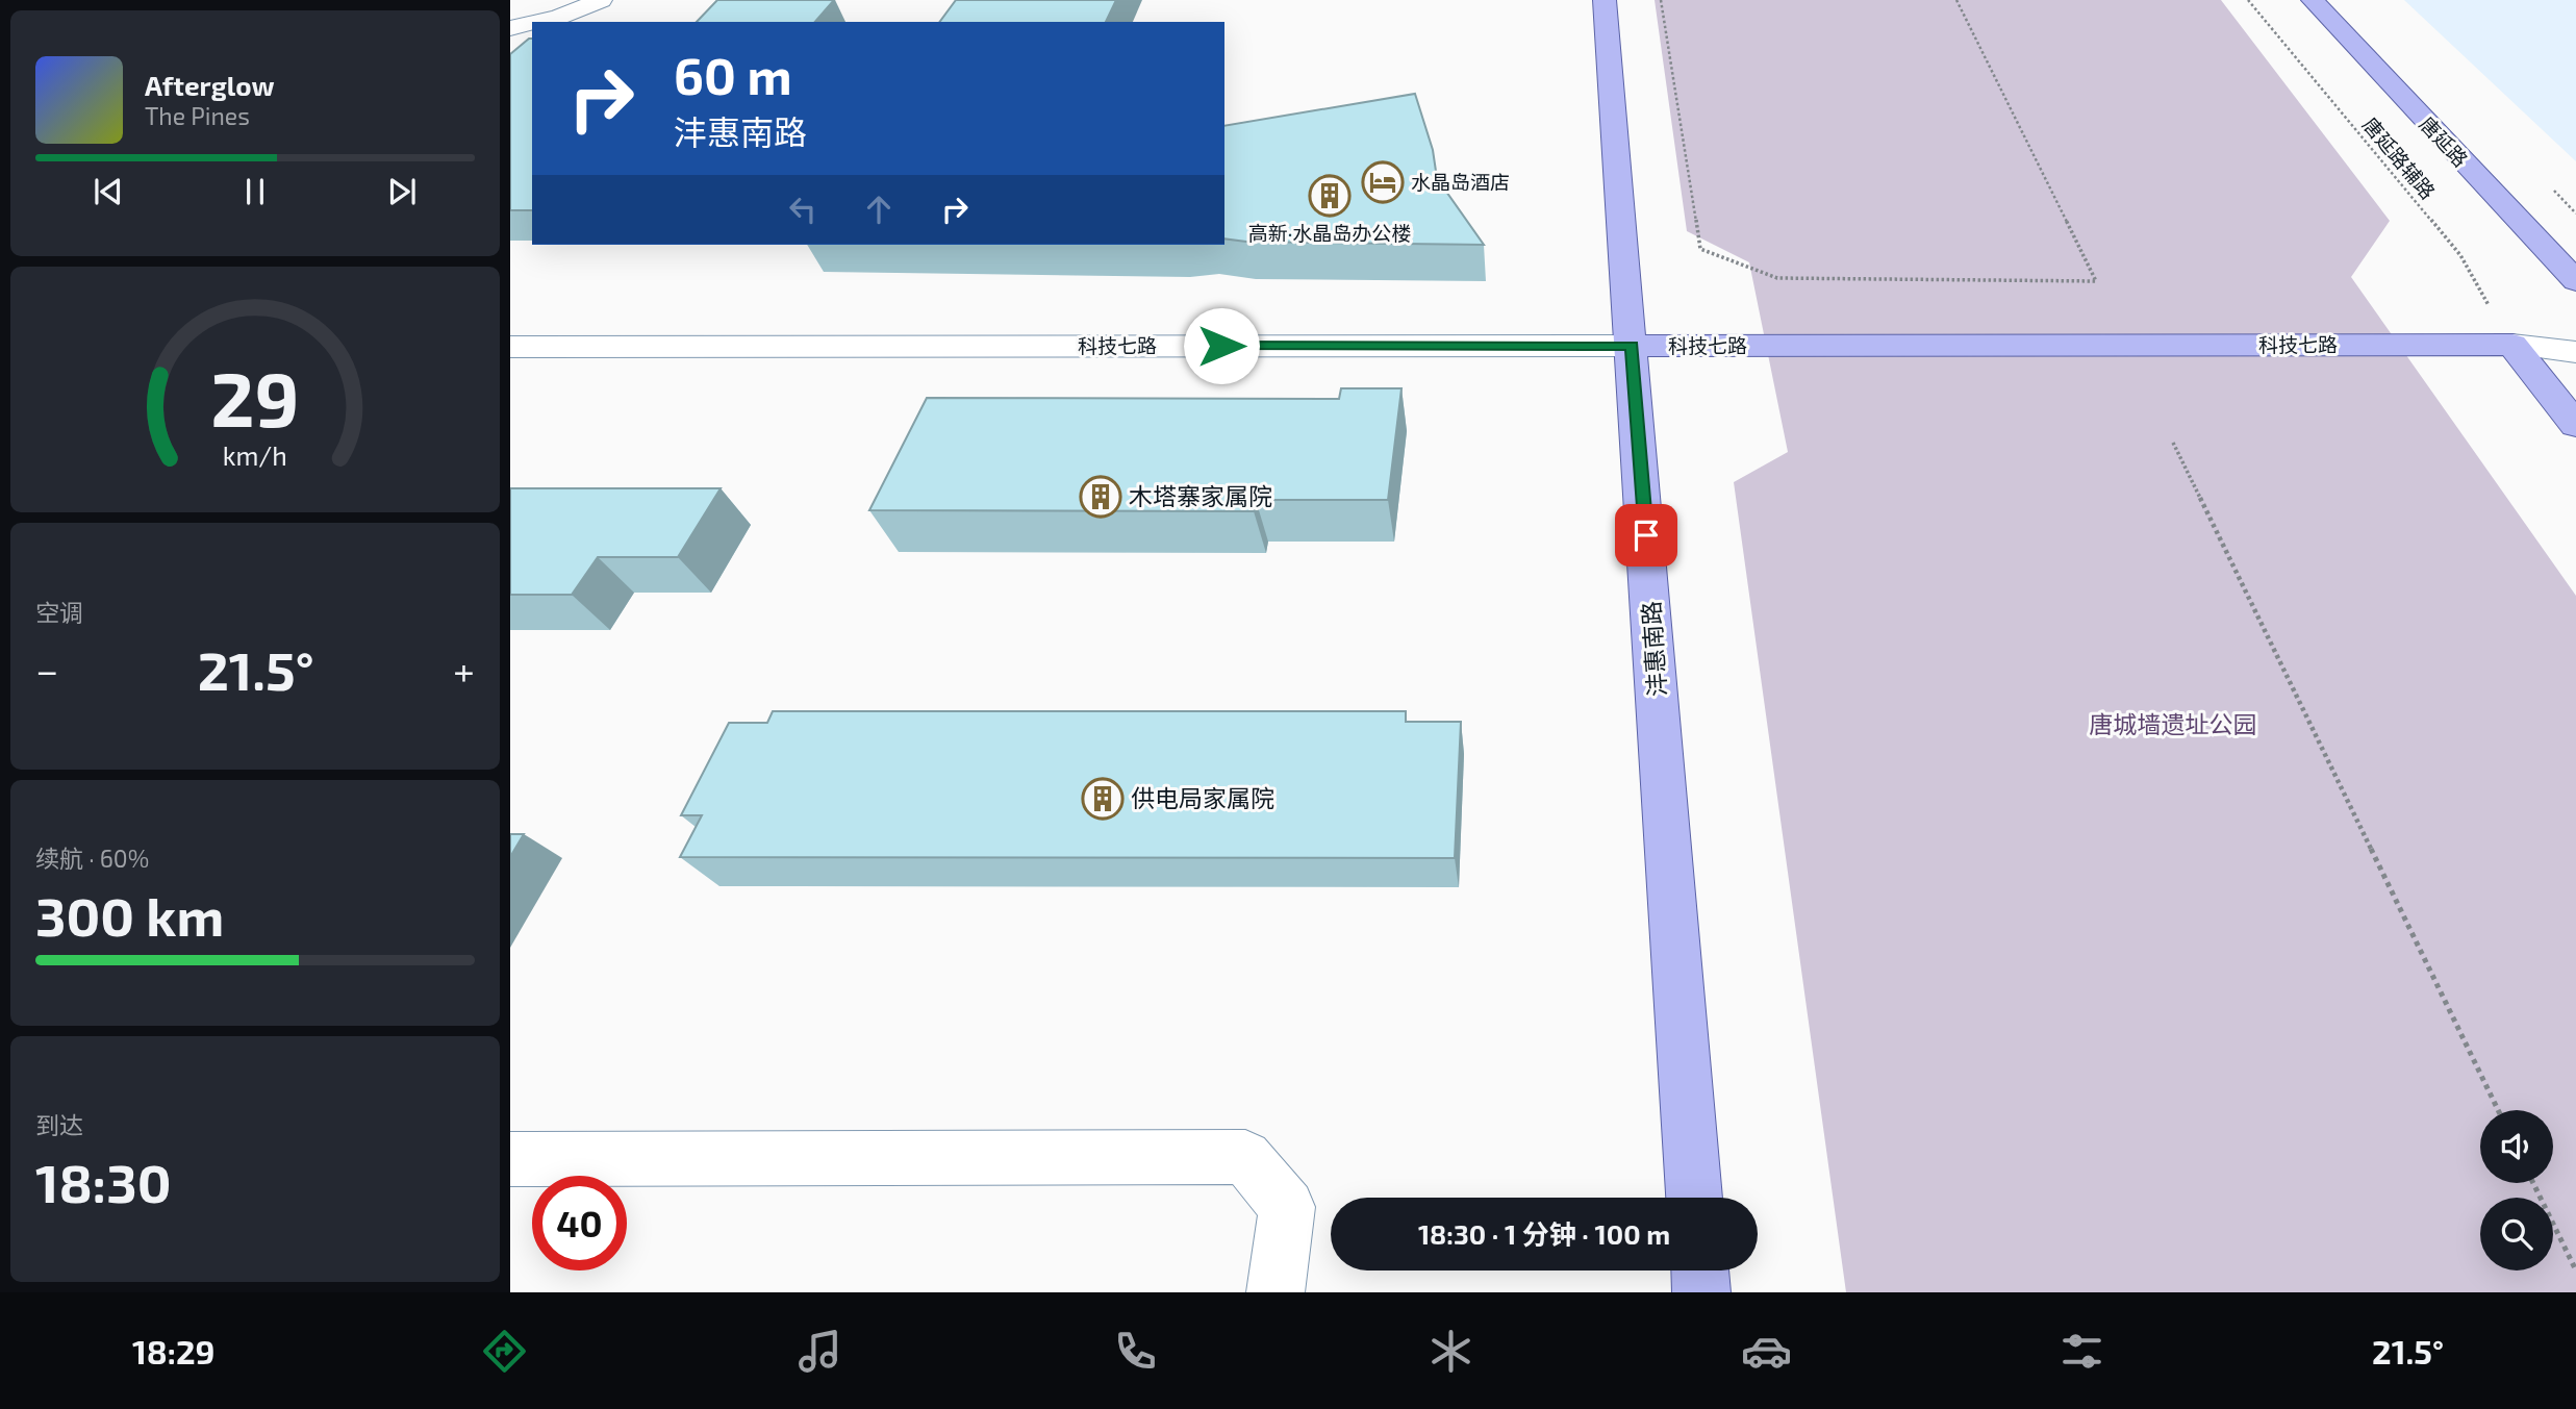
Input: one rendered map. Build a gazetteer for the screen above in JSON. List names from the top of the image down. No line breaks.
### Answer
{"streets":{"main road":["唐延路","科技七路","沣惠南路"],"path":["唐延路辅路"]},"crossings":[["唐延路辅路","科技七路"],["科技七路","沣惠南路"]],"parks":["唐城墙遗址公园"],"places":{"hotel":["水晶岛酒店"],"building":["高新·水晶岛办公楼","木塔寨家属院","供电局家属院"]},"page":{"turn":["60 m","沣惠南路"],"song":["Afterglow","The Pines"],"tile":["空调",["续航 · 60%","300 km"],["到达","18:30"]],"heat":["−","21.5°","+"],"limit":"40","trip":"18:30 · 1 分钟 · 100 m","tabs":["18:29","21.5°"],"gauge":["29","km/h"]}}
